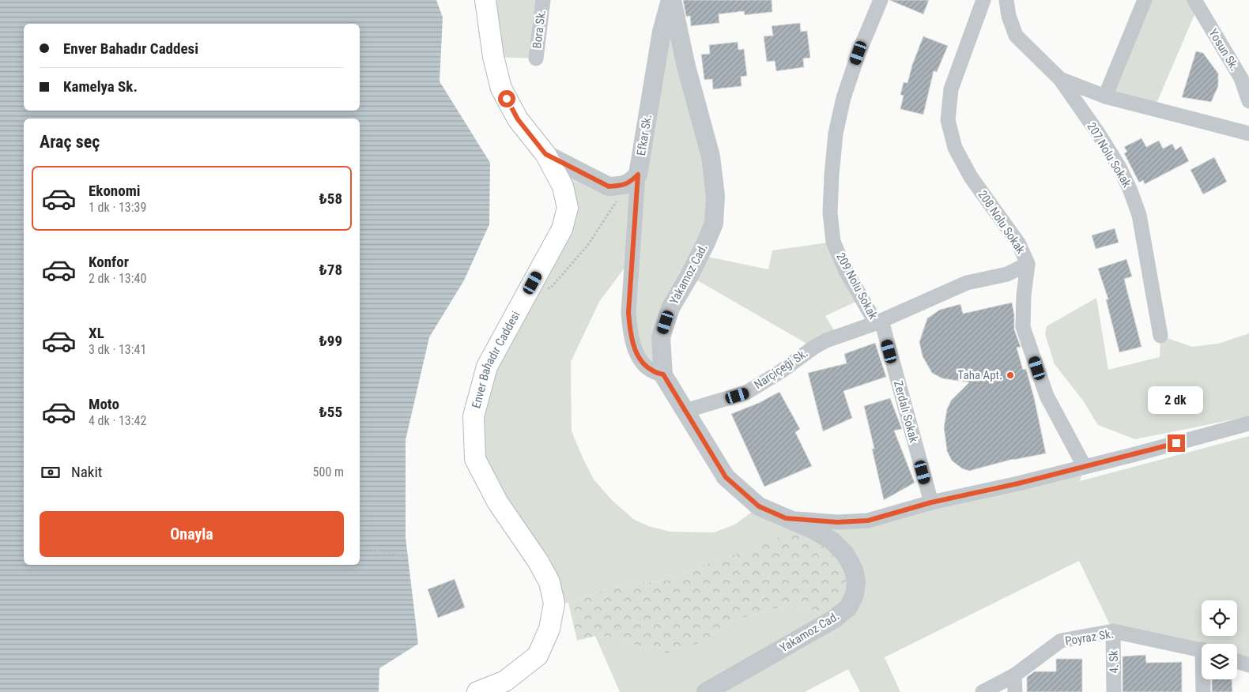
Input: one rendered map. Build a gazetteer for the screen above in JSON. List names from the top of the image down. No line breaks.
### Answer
{"streets":{"main road":["Enver Bahadır Caddesi"],"street":["Bora Sk.","Yosun Sk.","Efkar Sk.","207 Nolu Sokak","208 Nolu Sokak","Yakamoz Cad.","209 Nolu Sokak","Narçiçeği Sk.","Zerdalı Sokak","Poyraz Sk.","4. Sk"]},"crossings":[["Efkar Sk.","Yakamoz Cad."],["208 Nolu Sokak","209 Nolu Sokak"],["Yakamoz Cad.","Narçiçeği Sk."],["209 Nolu Sokak","Narçiçeği Sk."],["209 Nolu Sokak","Zerdalı Sokak"],["Narçiçeği Sk.","Zerdalı Sokak"],["Poyraz Sk.","4. Sk"]],"places":["Taha Apt."],"page":{"banner":["Enver Bahadır Caddesi","Kamelya Sk."],"heading":"Araç seç","list":[{"name":"Ekonomi","note":"1 dk · 13:39","value":"₺58"},{"name":"Konfor","note":"2 dk · 13:40","value":"₺78"},{"name":"XL","note":"3 dk · 13:41","value":"₺99"},{"name":"Moto","note":"4 dk · 13:42","value":"₺55"}],"bubble":"2 dk","pay":["Nakit","500 m"],"buttons":"Onayla"}}
